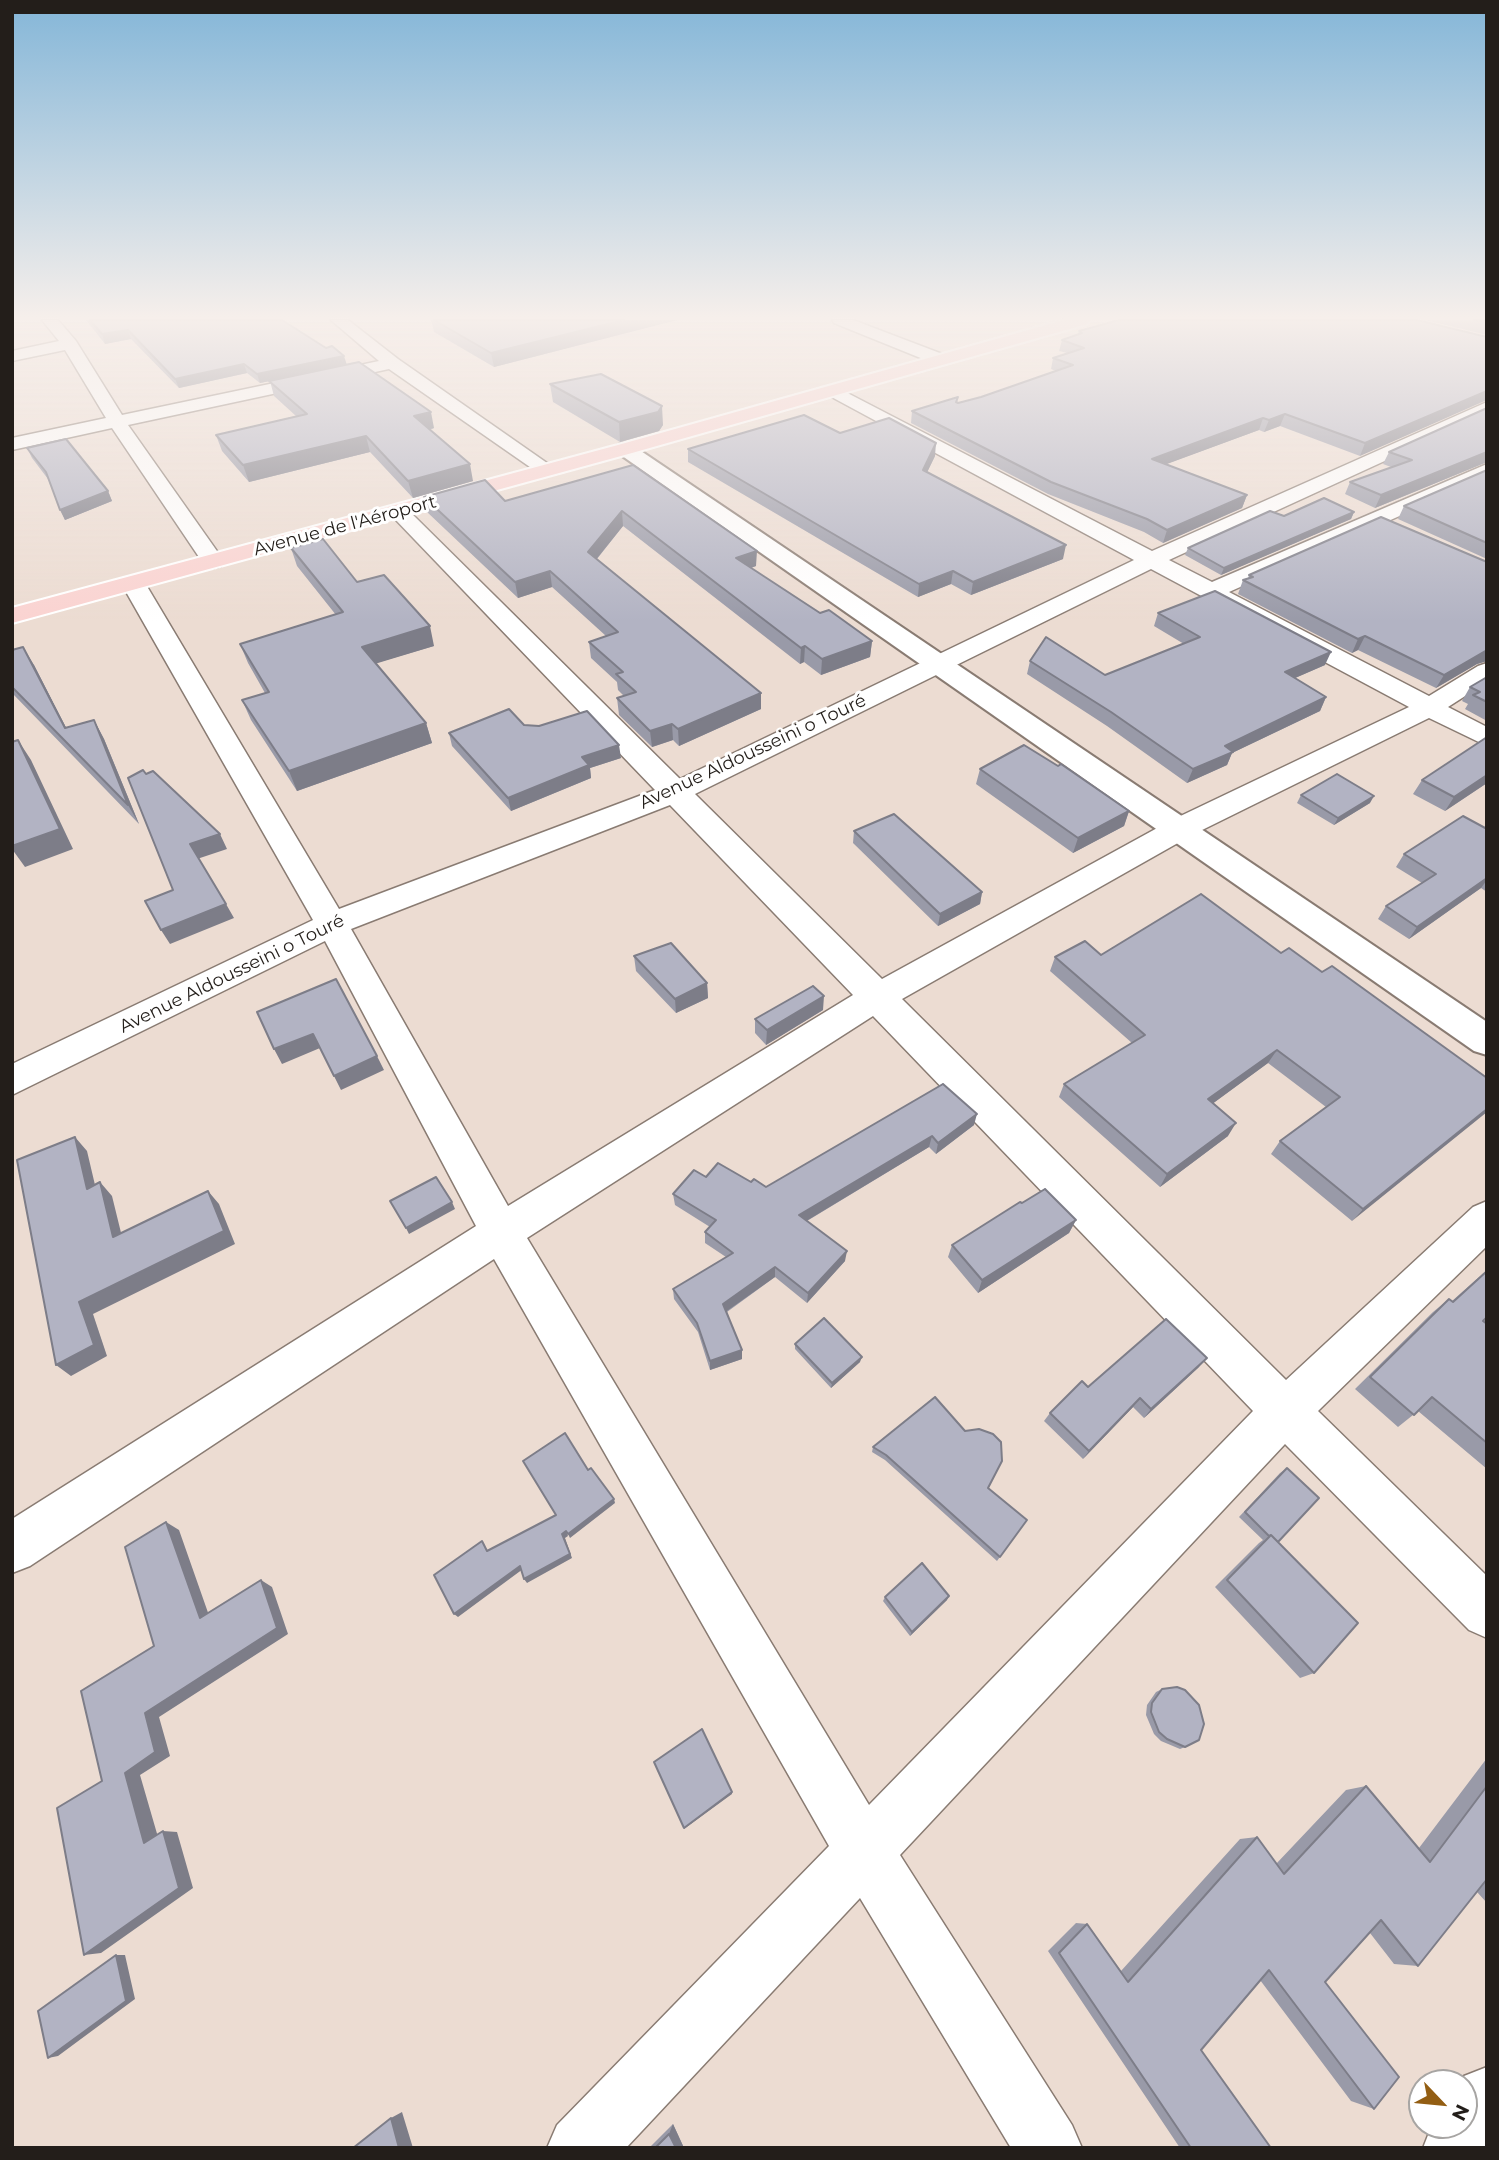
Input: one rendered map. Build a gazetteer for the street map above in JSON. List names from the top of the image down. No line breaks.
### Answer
{"streets":{"main road":["Avenue de l'Aéroport"],"street":["Avenue Aldousseini o Touré"]},"north":"bottom right"}
